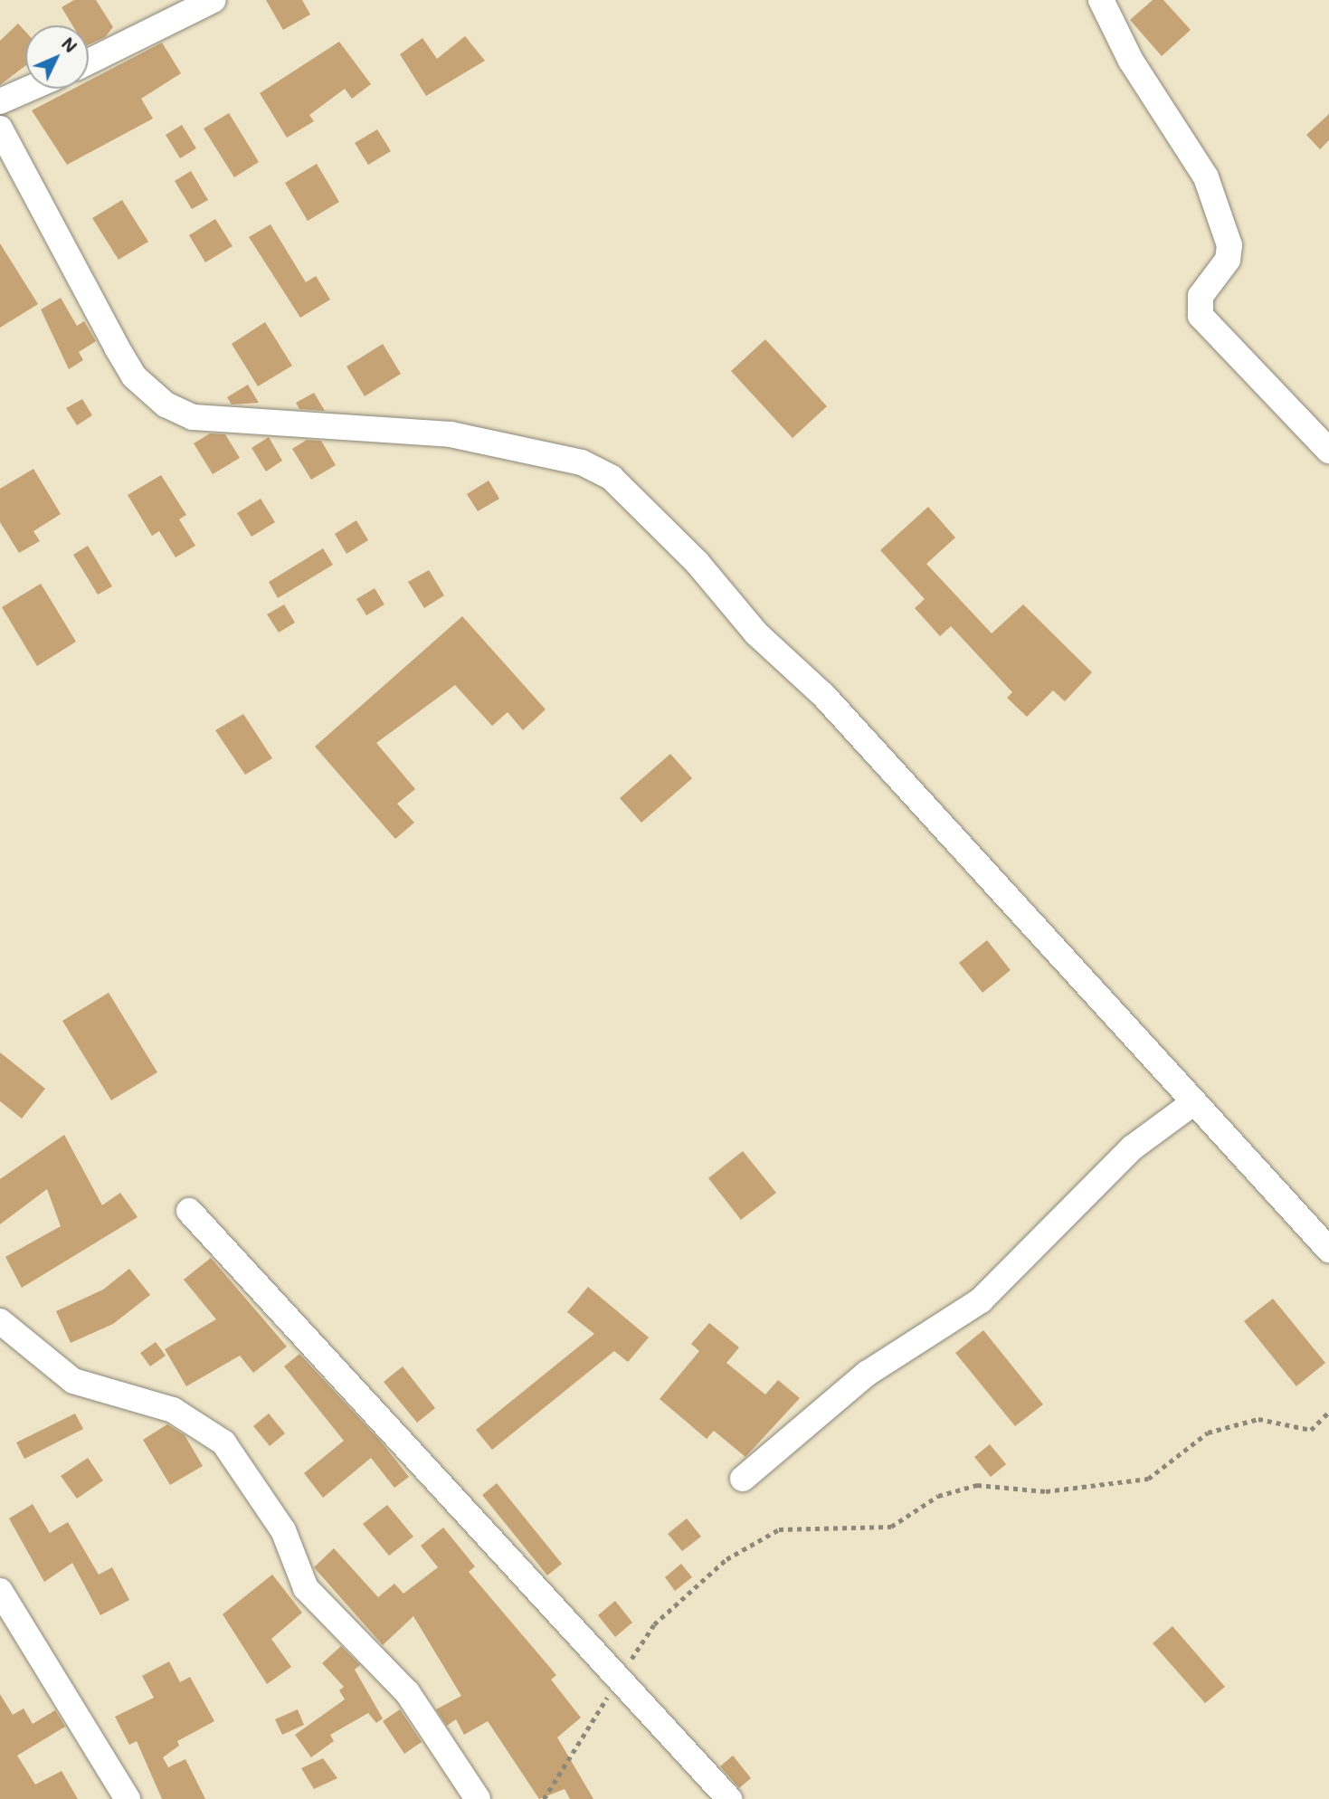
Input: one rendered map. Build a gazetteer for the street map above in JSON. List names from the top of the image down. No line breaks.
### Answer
{"north":"top right"}
